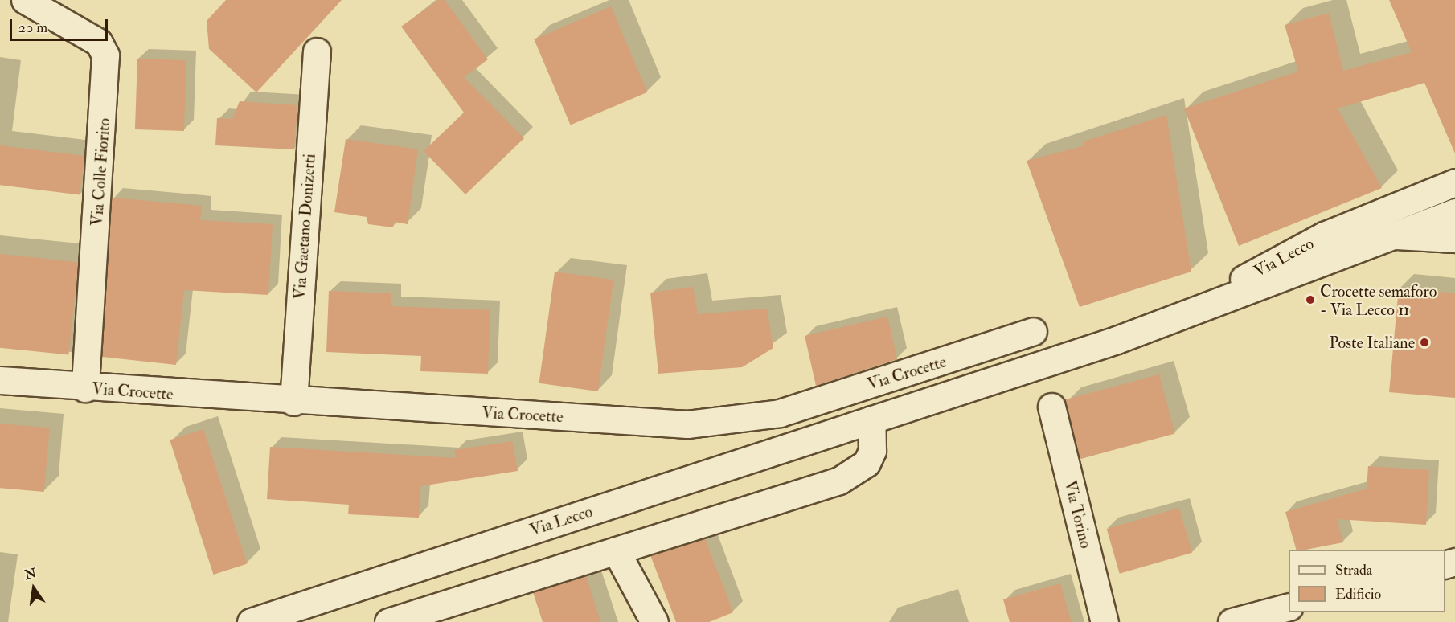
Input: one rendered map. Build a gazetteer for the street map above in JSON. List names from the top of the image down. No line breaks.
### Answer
{"streets":{"street":["Via Colle Fiorito","Via Gaetano Donizetti","Via Lecco","Via Crocette","Via Torino"]},"crossings":[["Via Colle Fiorito","Via Crocette"],["Via Gaetano Donizetti","Via Crocette"]],"places":["Crocette semaforo - Via Lecco 11","Poste Italiane"],"legend":["Strada","Edificio"],"scale_bar":"20 m","north":"top"}
